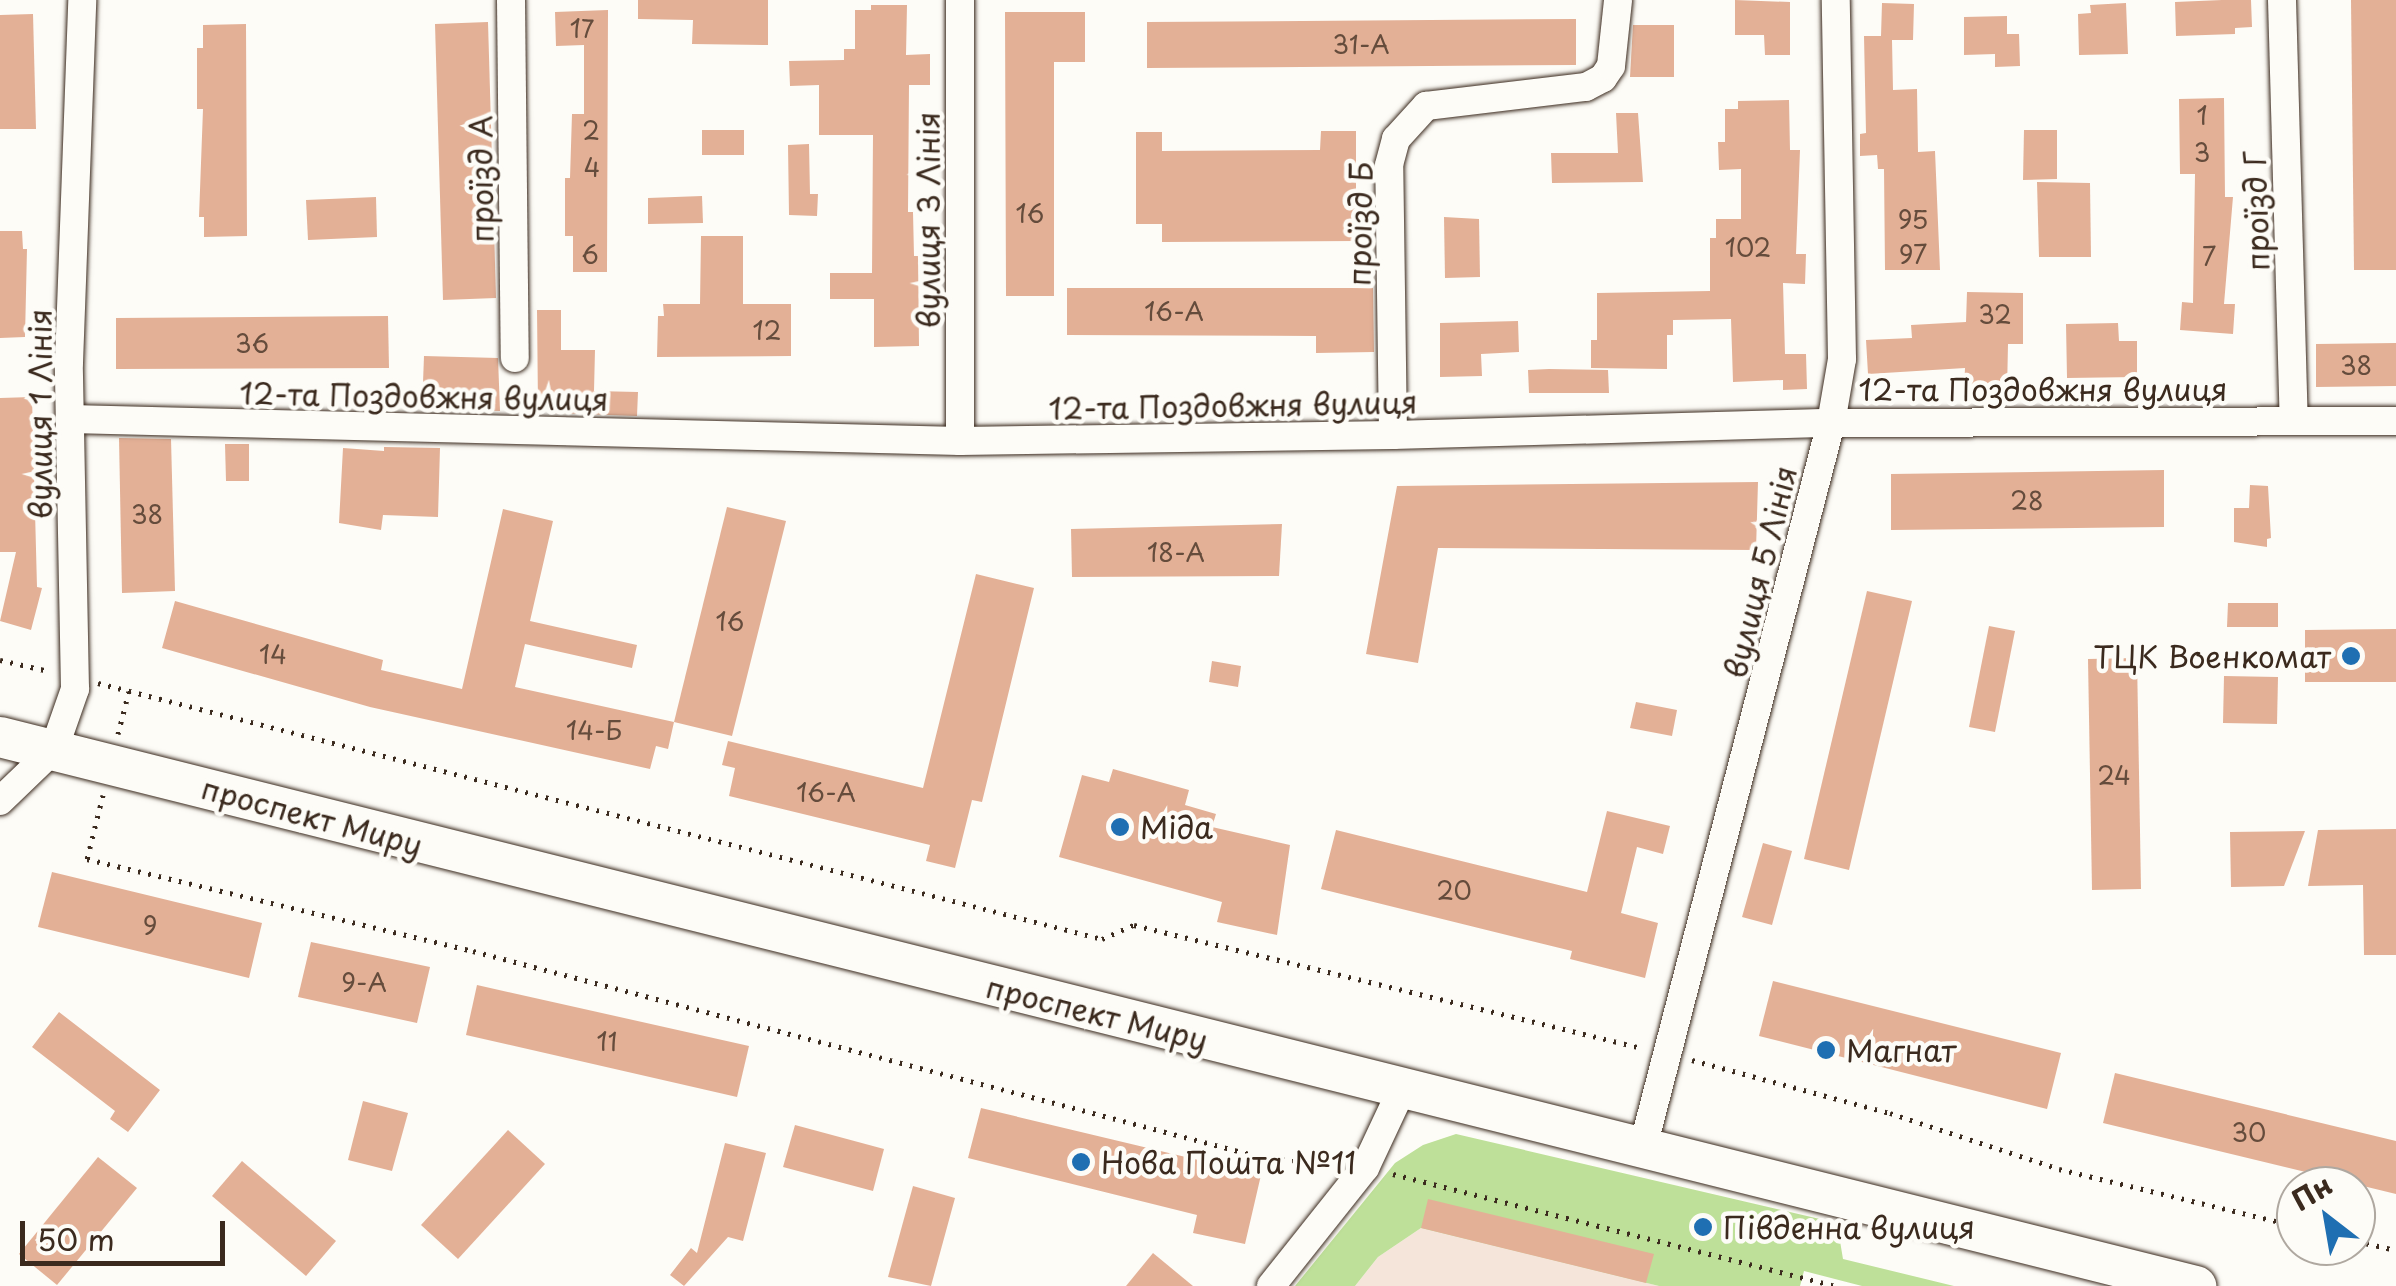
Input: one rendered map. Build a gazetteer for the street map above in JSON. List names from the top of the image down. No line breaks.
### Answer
{"streets":{"main road":["проспект Миру"],"street":["проїзд А","проїзд Г","вулиця 3 Лінія","проїзд Б","12-та Поздовжня вулиця","вулиця 1 Лінія","вулиця 5 Лінія"]},"crossings":[["проїзд Г","12-та Поздовжня вулиця"],["вулиця 3 Лінія","12-та Поздовжня вулиця"],["проїзд Б","12-та Поздовжня вулиця"],["12-та Поздовжня вулиця","вулиця 1 Лінія"],["12-та Поздовжня вулиця","вулиця 5 Лінія"],["вулиця 1 Лінія","проспект Миру"],["вулиця 5 Лінія","проспект Миру"]],"places":["ТЦК Военкомат","Міда","Магнат","Нова Пошта №11","Південна вулиця"],"house_numbers":["17","31-А","1","2","3","4","16","95","102","6","97","7","16-А","32","12","36","38","28","38","18-А","16","14","14-Б","24","16-А","20","9","9-А","11","30"],"scale_bar":"50 m","north":"top left"}
